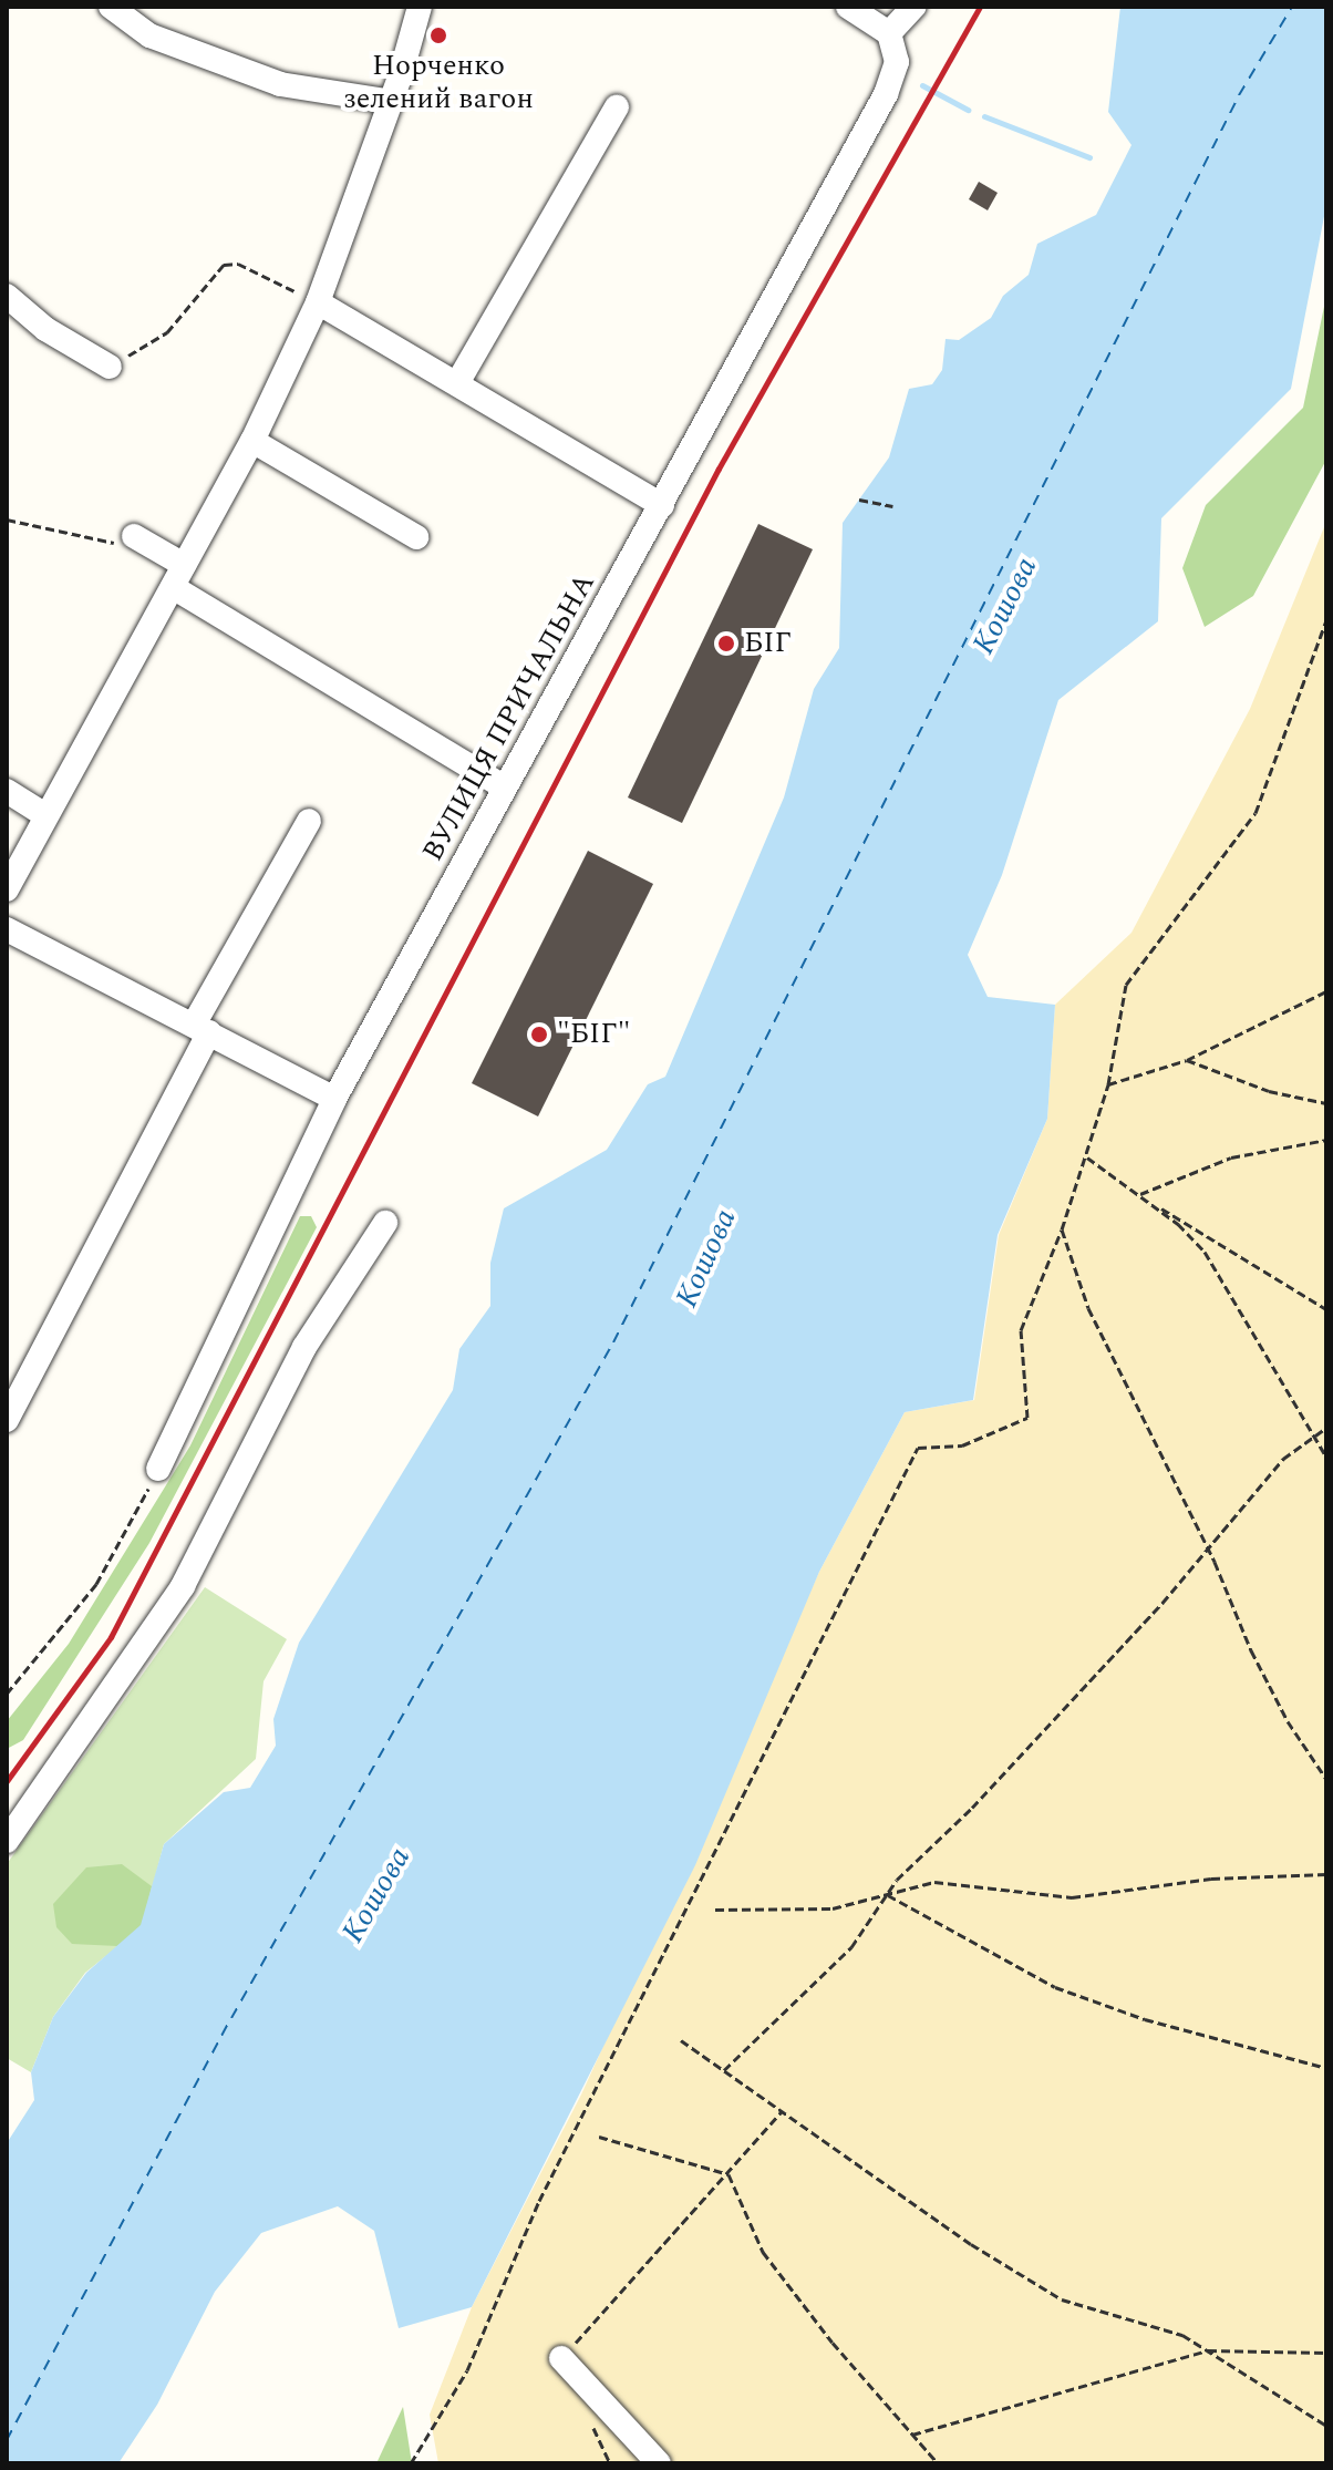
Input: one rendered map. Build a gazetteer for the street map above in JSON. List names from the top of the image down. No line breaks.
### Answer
{"streets":{"street":["ВУЛИЦЯ ПРИЧАЛЬНА"]},"water":["Кошова"],"places":["Норченко зелений вагон","БІГ","\"БІГ\""]}
